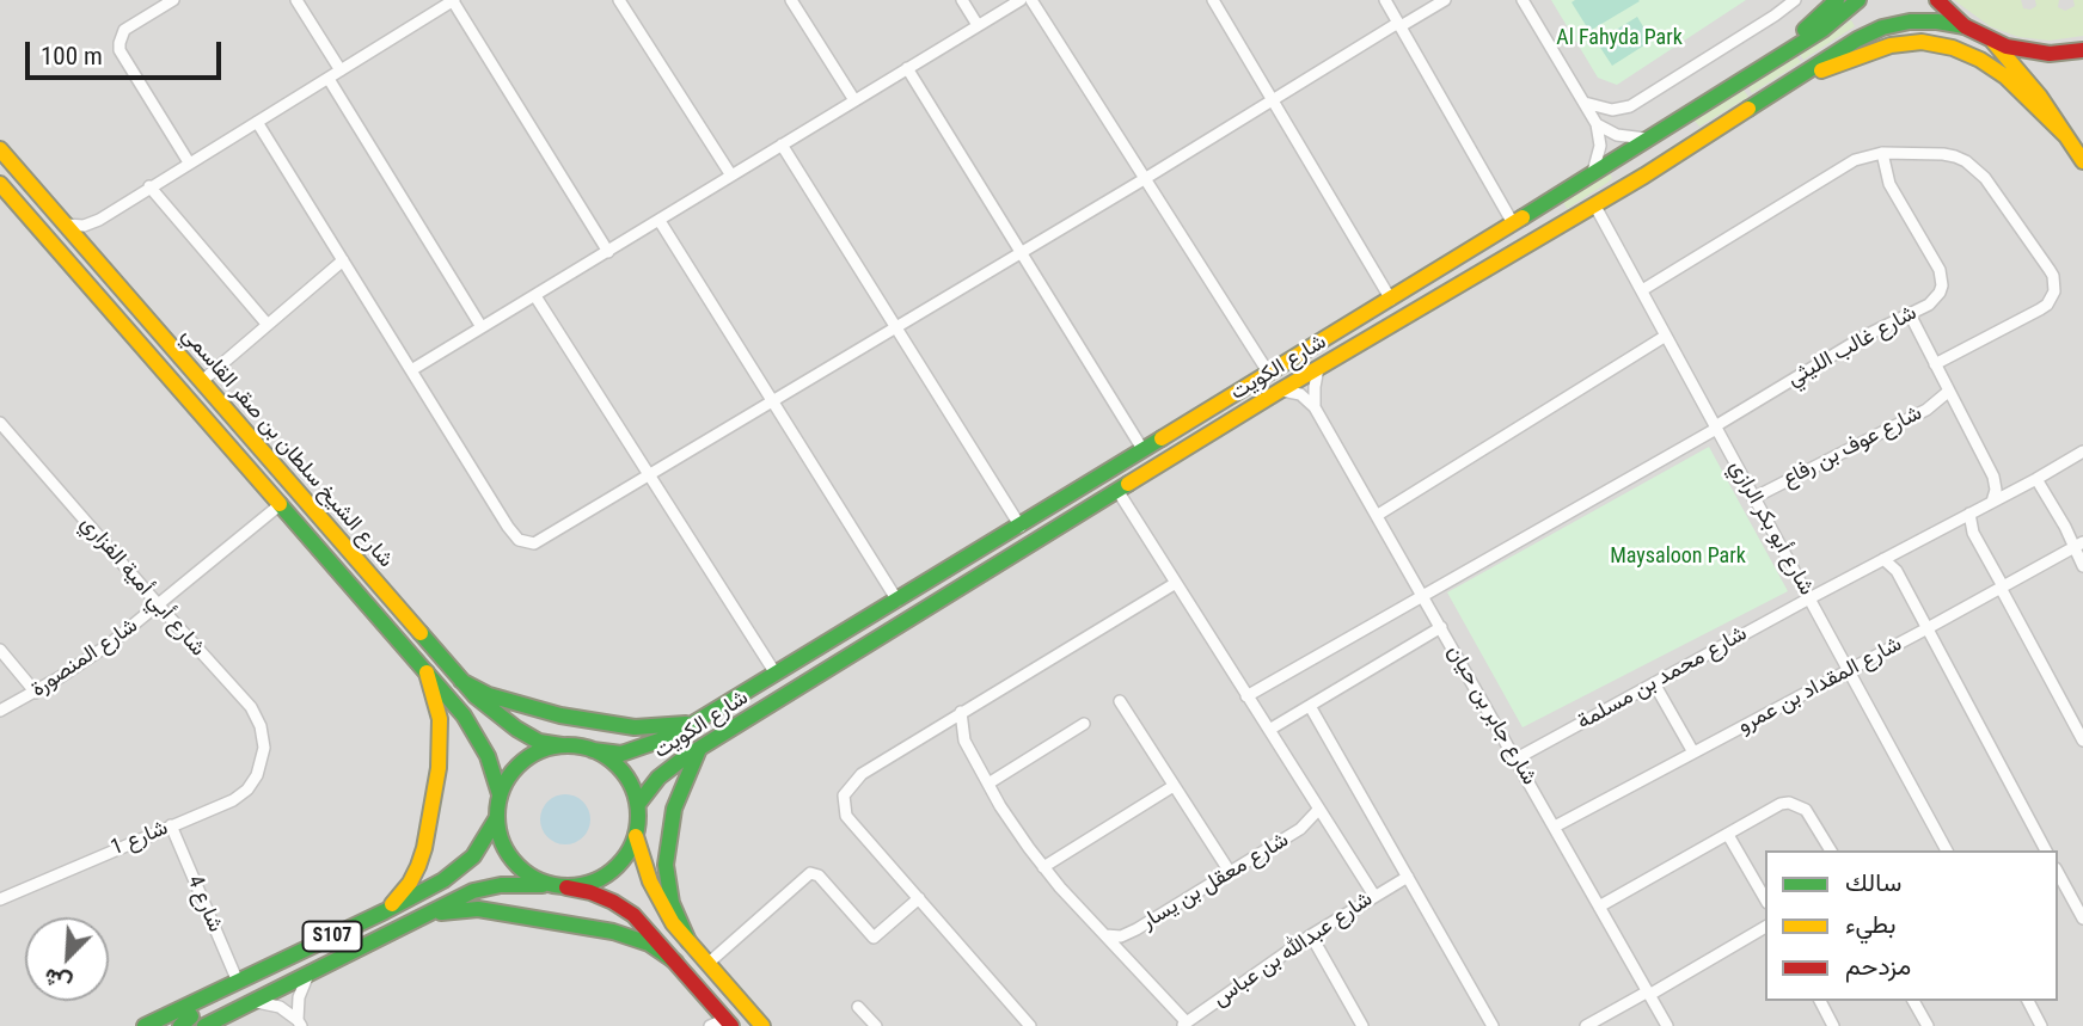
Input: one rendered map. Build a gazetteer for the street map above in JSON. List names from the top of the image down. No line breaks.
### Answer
{"streets":{"main road":["شارع الكويت","شارع الشيخ سلطان بن صقر القاسمي","S107"],"street":["شارع غالب الليثي","شارع عوف بن رفاع","شارع أبو بكر الرازي","شارع أبي أمية الفزاري","شارع المنصورة","شارع محمد بن مسلمة","شارع المقداد بن عمرو","شارع جابر بن حيان","شارع 1","شارع معقل بن يسار","شارع 4","شارع عبدالله بن عباس"]},"crossings":[["شارع غالب الليثي","شارع أبو بكر الرازي"],["شارع غالب الليثي","شارع جابر بن حيان"],["شارع الكويت","شارع الشيخ سلطان بن صقر القاسمي"],["شارع الكويت","شارع أبو بكر الرازي"],["شارع الكويت","S107"],["شارع عوف بن رفاع","شارع أبو بكر الرازي"],["شارع الشيخ سلطان بن صقر القاسمي","شارع المنصورة"],["شارع الشيخ سلطان بن صقر القاسمي","S107"],["شارع أبو بكر الرازي","شارع محمد بن مسلمة"],["شارع أبو بكر الرازي","شارع المقداد بن عمرو"],["شارع أبي أمية الفزاري","شارع المنصورة"],["شارع أبي أمية الفزاري","شارع 1"],["شارع محمد بن مسلمة","شارع جابر بن حيان"],["شارع المقداد بن عمرو","شارع جابر بن حيان"],["شارع 1","شارع 4"],["شارع 4","S107"]],"parks":["Al Fahyda Park","Maysaloon Park"],"legend":["سالك","بطيء","مزدحم"],"scale_bar":"100 m","north":"bottom left"}
